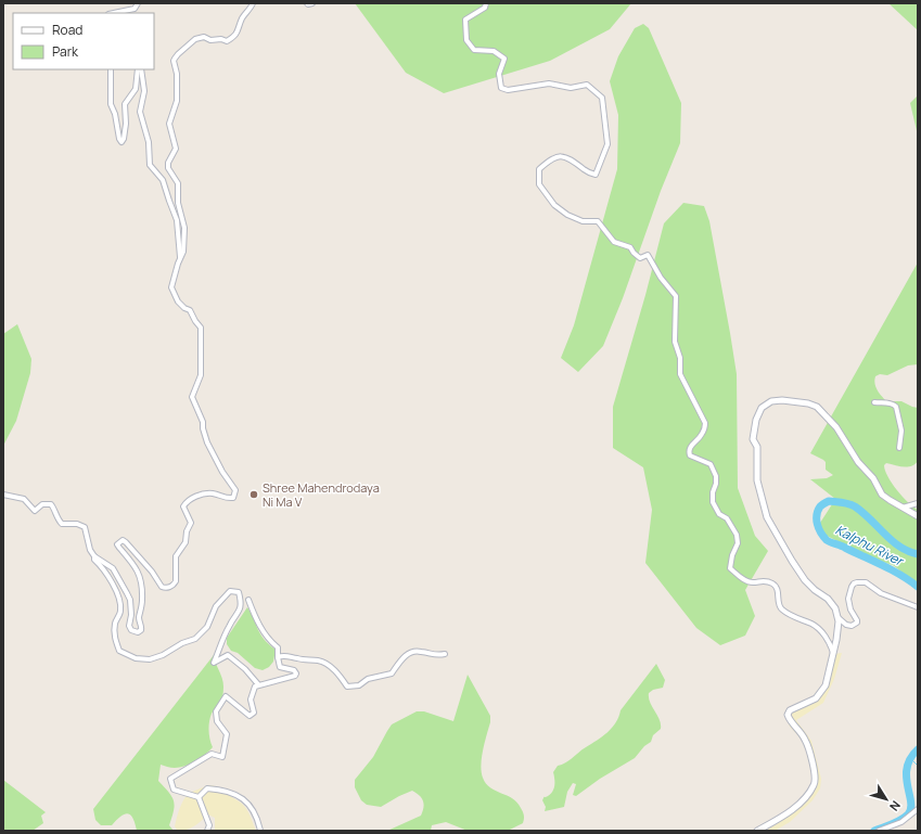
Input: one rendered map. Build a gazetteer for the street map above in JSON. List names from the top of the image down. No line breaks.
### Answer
{"water":["Kalphu River"],"places":["Shree Mahendrodaya Ni Ma V"],"legend":["Road","Park"],"north":"bottom right"}
